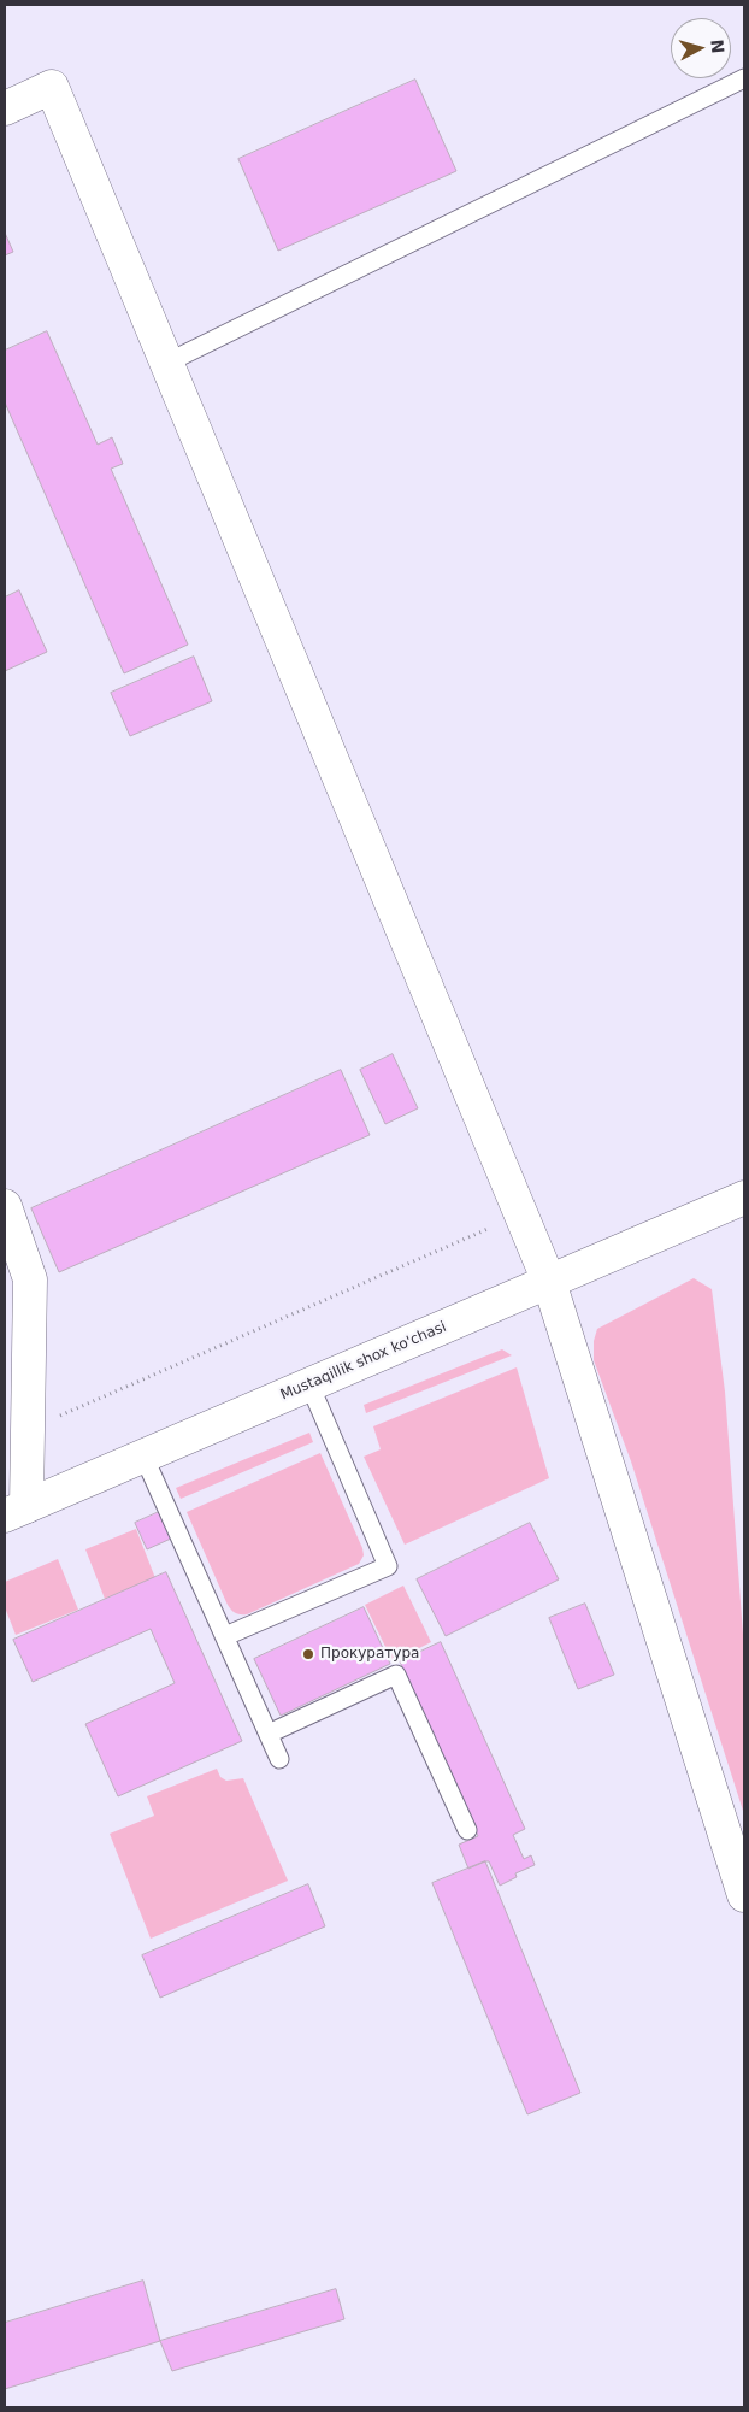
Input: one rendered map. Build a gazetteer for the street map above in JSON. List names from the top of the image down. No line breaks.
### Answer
{"streets":{"street":["Mustaqillik shox ko'chasi"]},"places":["Прокуратура"],"north":"right"}
